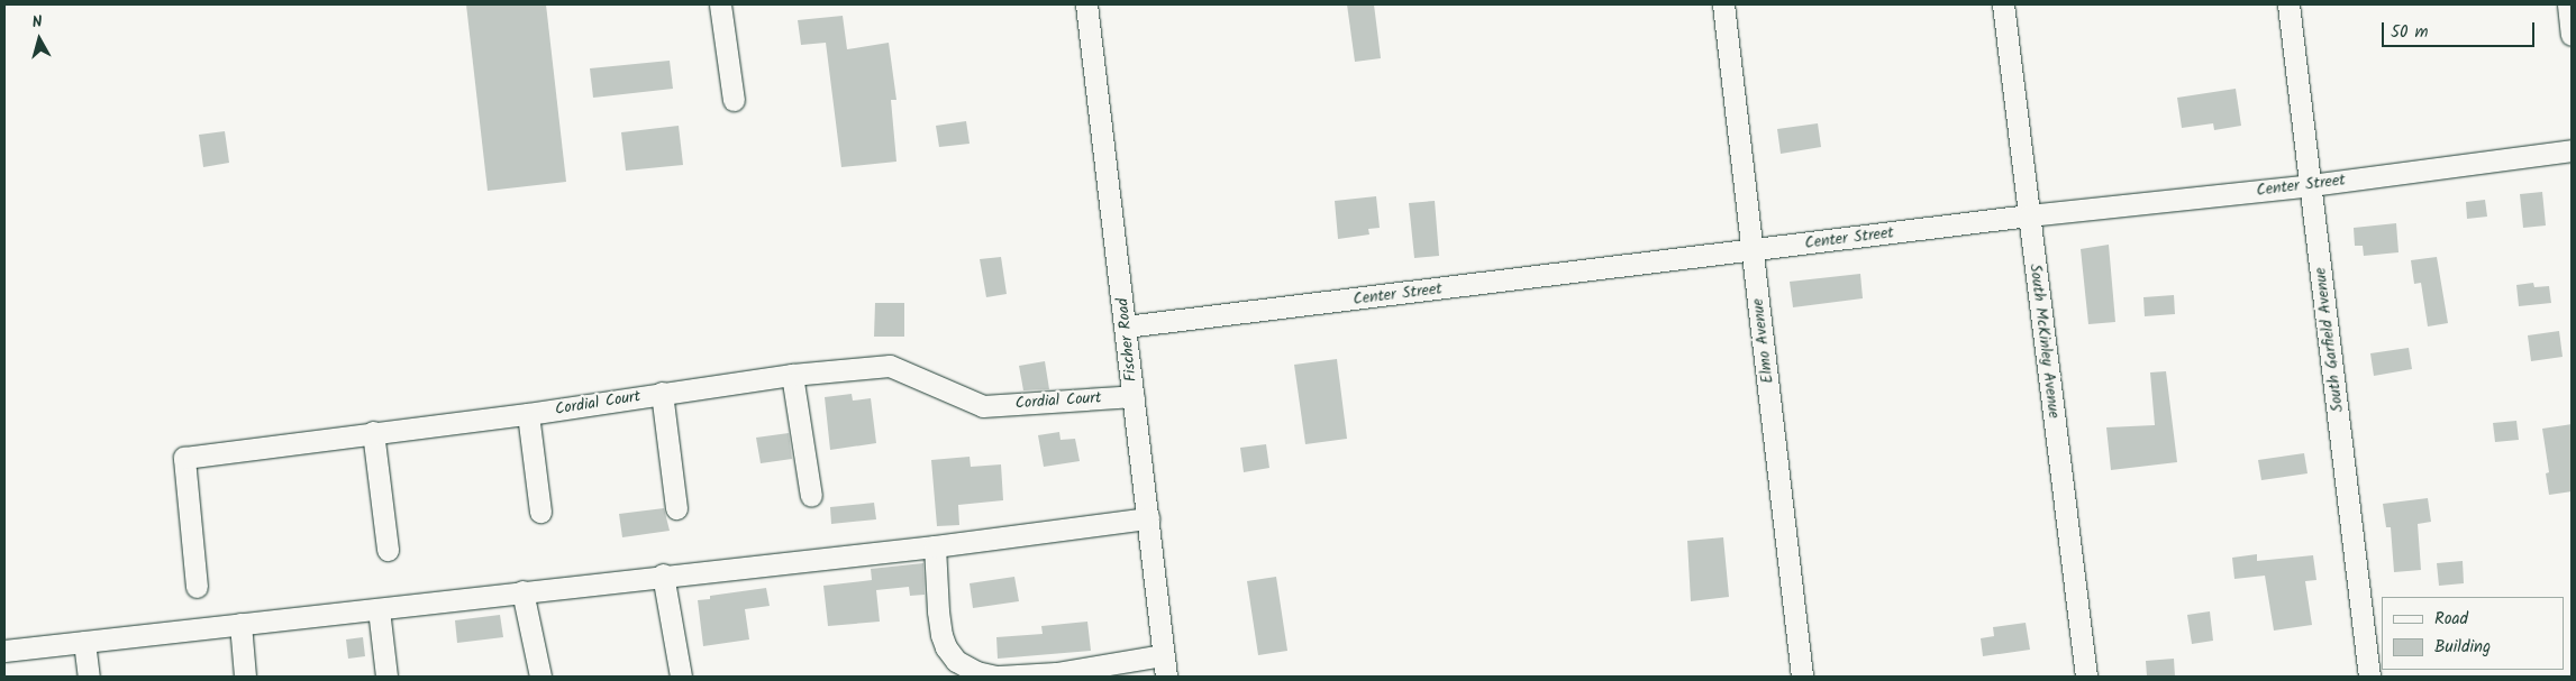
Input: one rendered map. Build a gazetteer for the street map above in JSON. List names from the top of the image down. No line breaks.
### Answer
{"streets":{"street":["Center Street","Fischer Road","South Garfield Avenue","Elmo Avenue","South McKinley Avenue","Cordial Court"]},"crossings":[["Center Street","Fischer Road"],["Center Street","South Garfield Avenue"],["Center Street","Elmo Avenue"],["Center Street","South McKinley Avenue"],["Fischer Road","Cordial Court"]],"legend":["Road","Building"],"scale_bar":"50 m","north":"top"}
